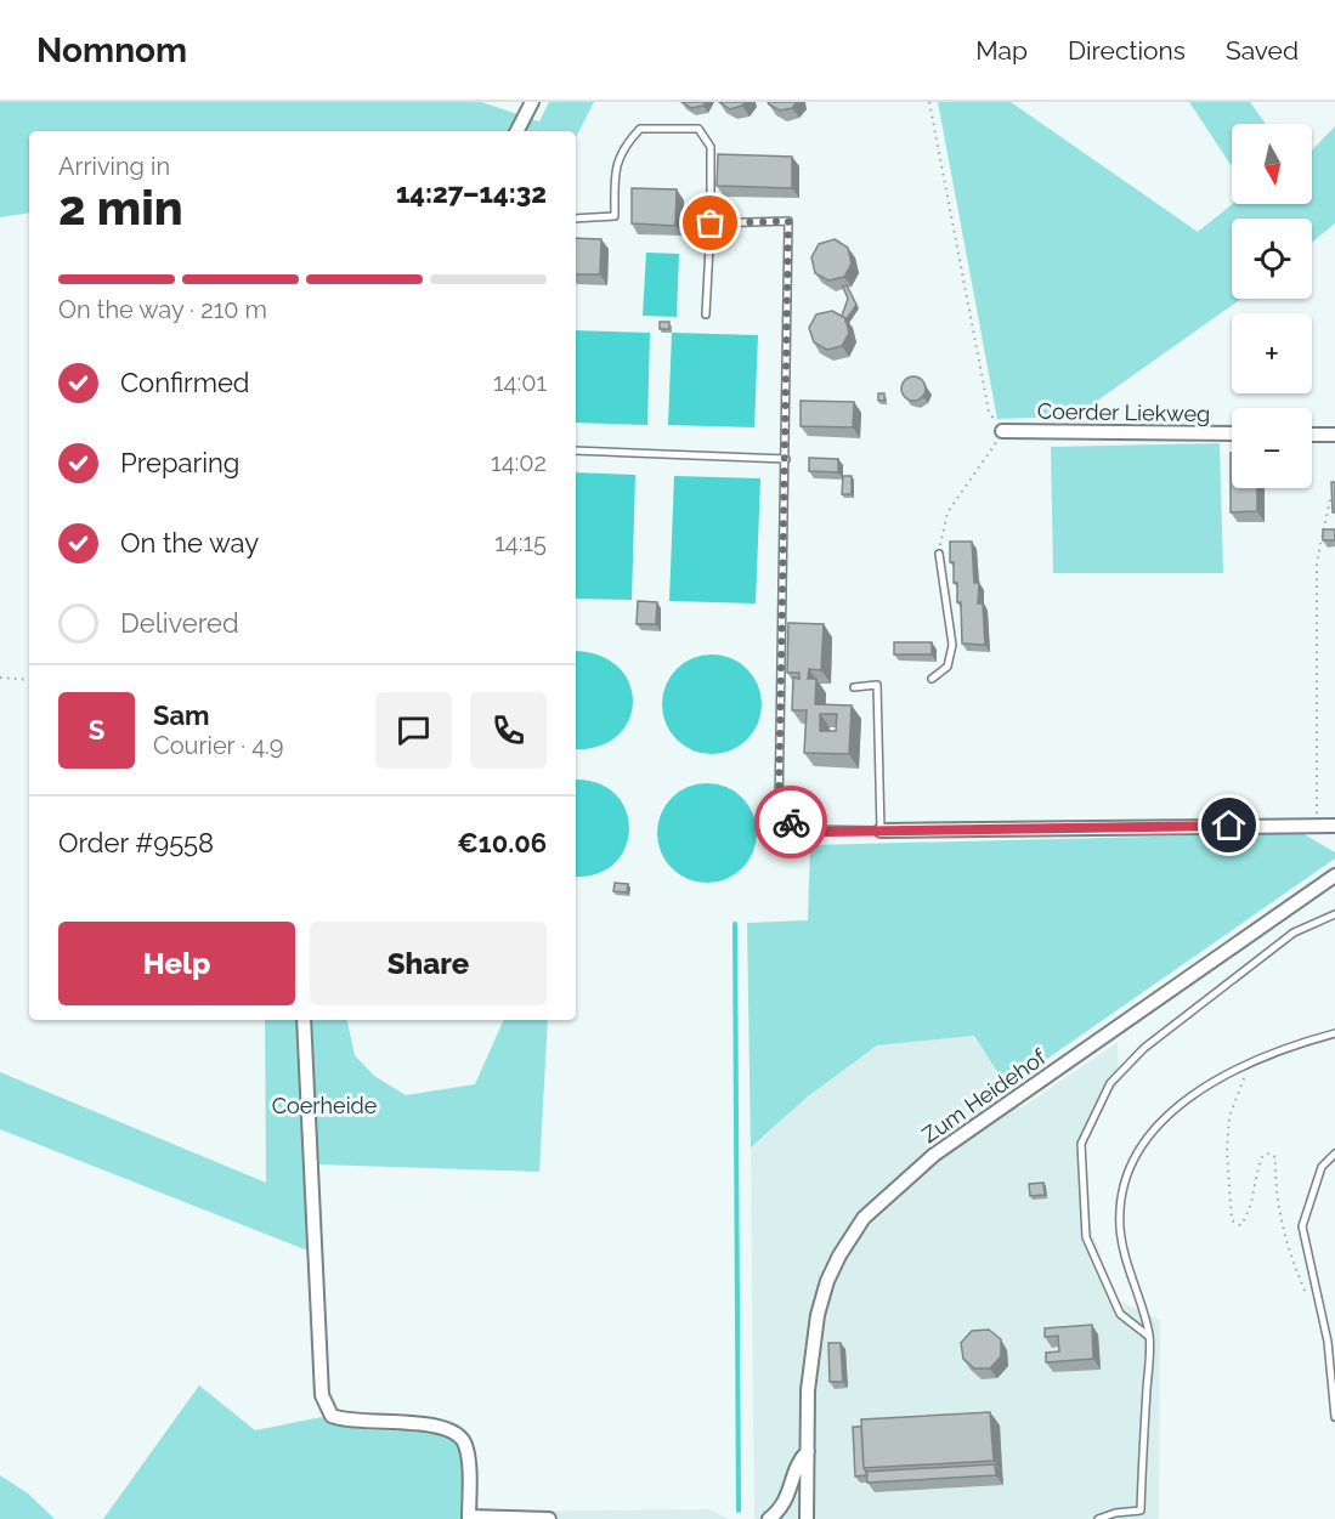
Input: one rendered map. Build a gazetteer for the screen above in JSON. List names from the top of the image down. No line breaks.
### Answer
{"streets":{"street":["Coerder Liekweg","Zum Heidehof"]},"parks":["Coerheide"],"north":"bottom","page":{"header":"Nomnom","nav":["Map","Directions","Saved"],"map_buttons":["+","−"],"heading":["2 min","Arriving in","14:27–14:32"],"panel":["Sam","Courier · 4.9","Order #9558","€10.06"],"bar":"On the way · 210 m","list":[["Confirmed","14:01"],["Preparing","14:02"],["On the way","14:15"],"Delivered"],"round":"S","buttons":["Help","Share"]}}
